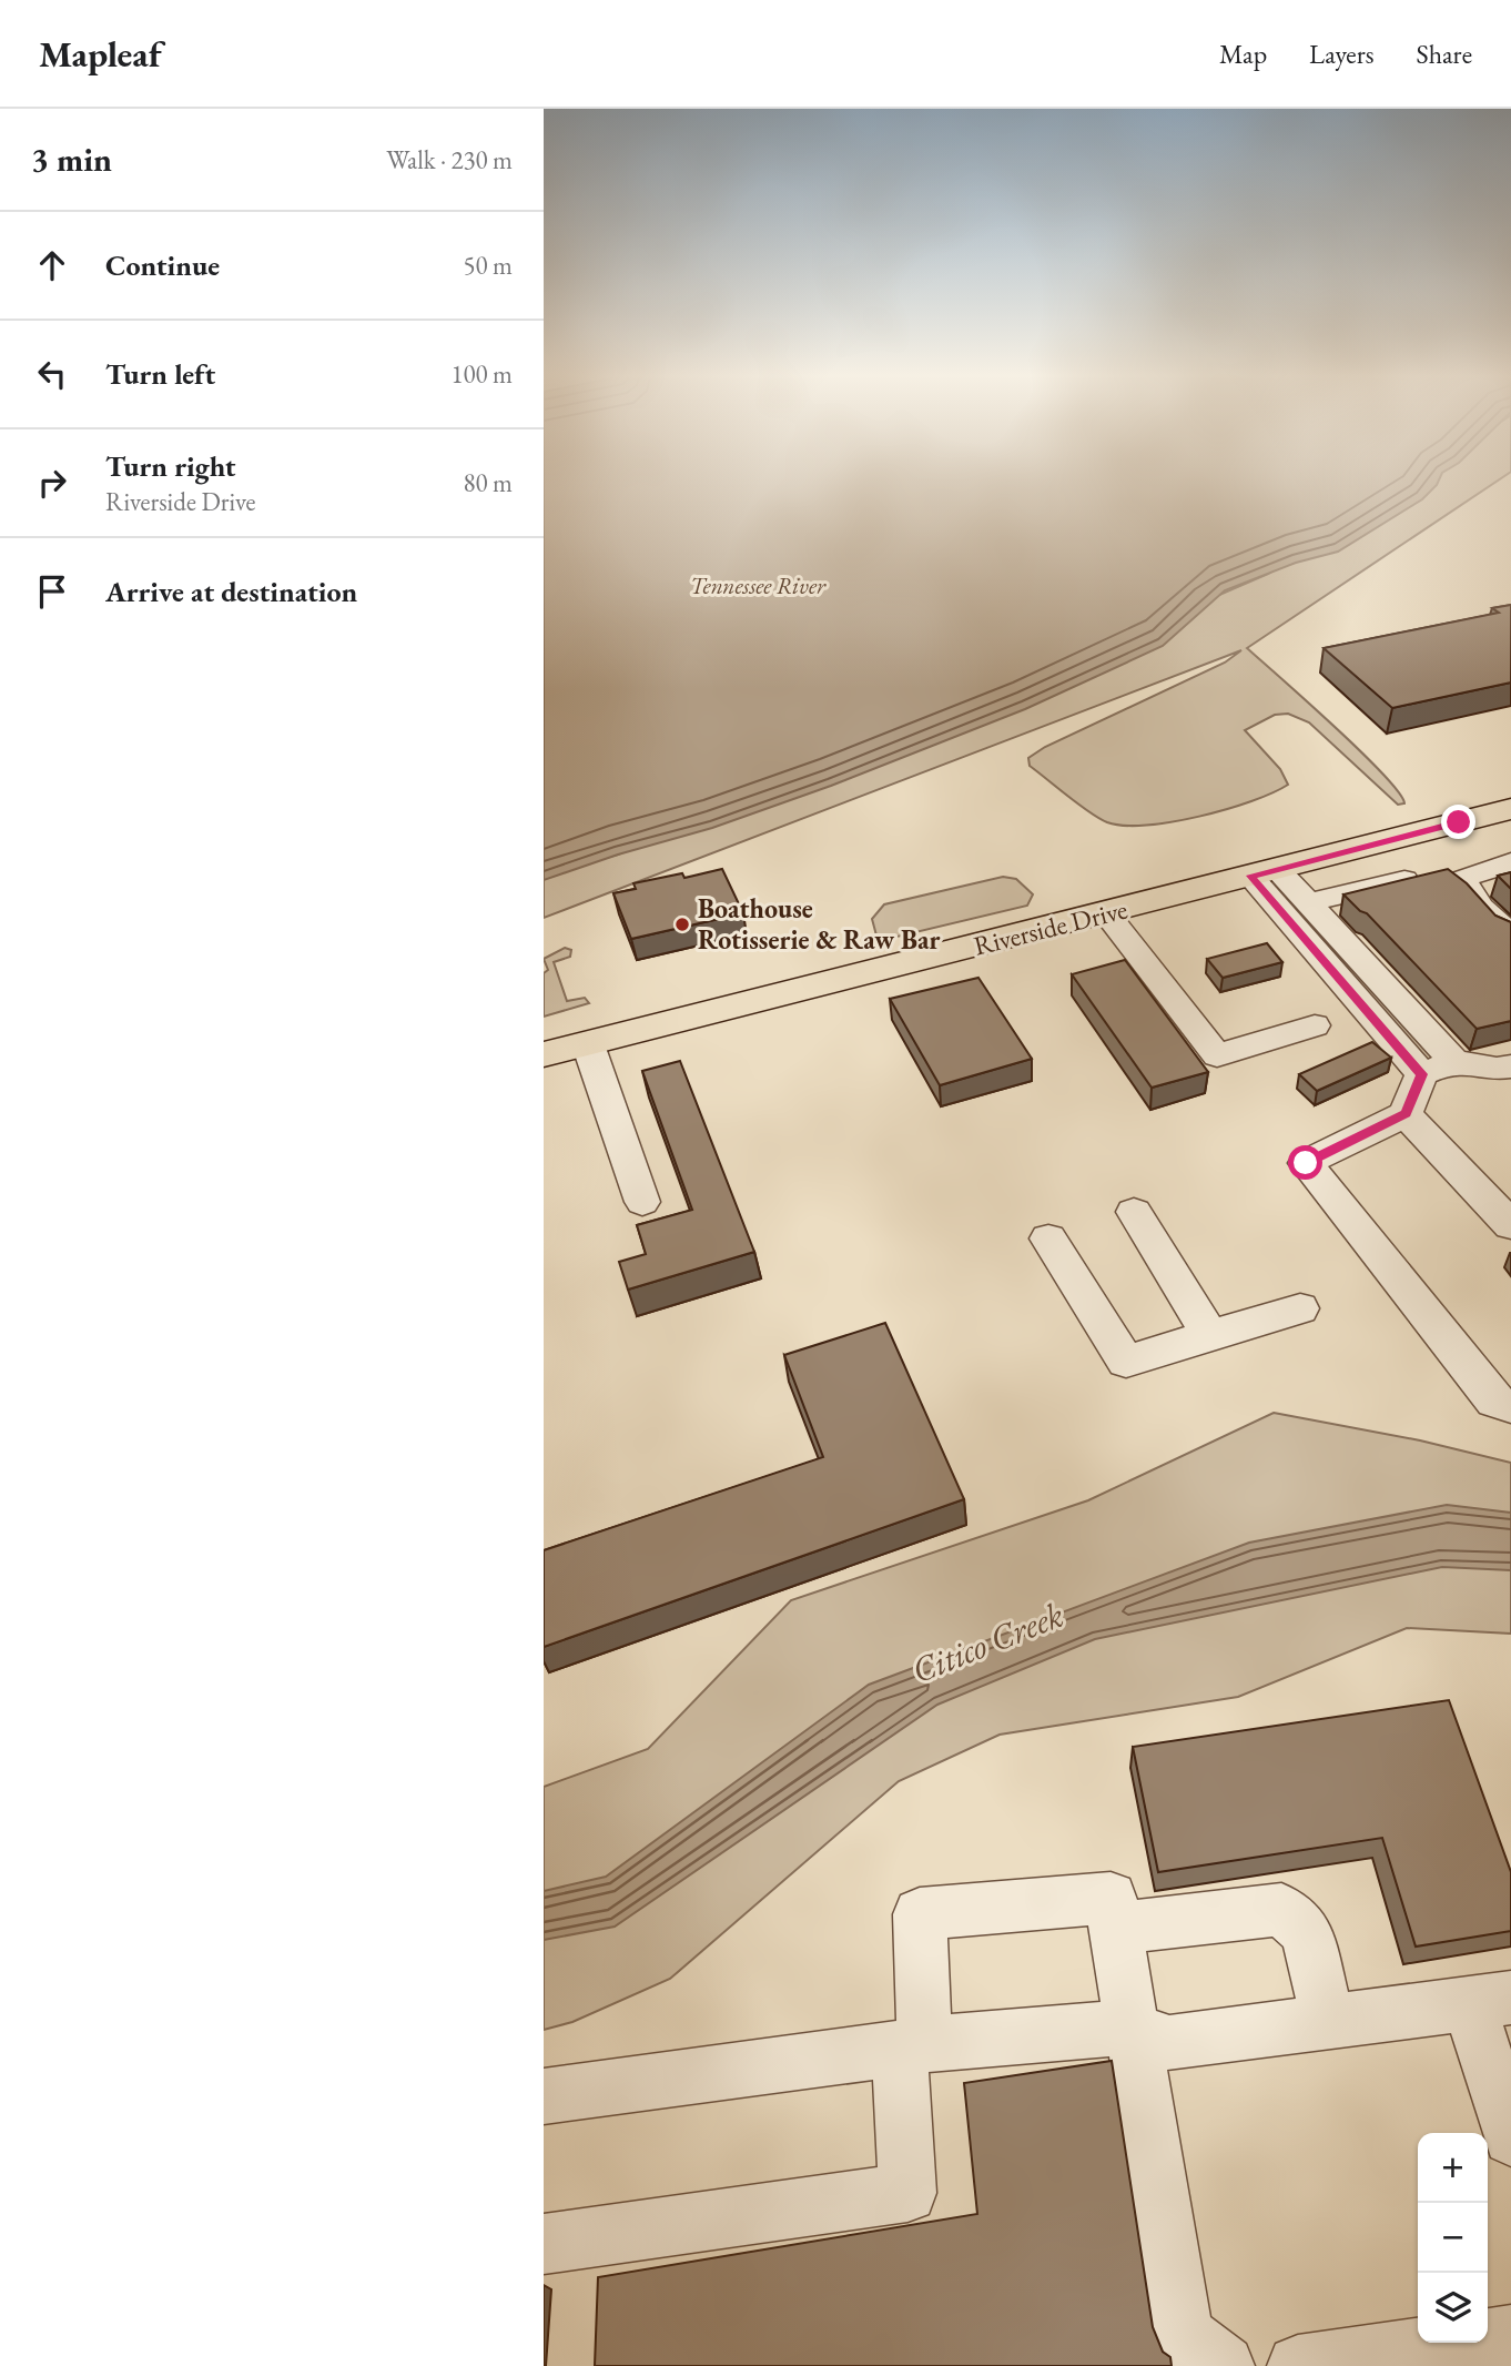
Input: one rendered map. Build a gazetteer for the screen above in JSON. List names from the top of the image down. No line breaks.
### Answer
{"streets":{"main road":["Riverside Drive"]},"water":["Tennessee River","Citico Creek"],"places":["Boathouse Rotisserie & Raw Bar"],"page":{"header":"Mapleaf","nav":["Map","Layers","Share"],"heading":["3 min","Walk · 230 m"],"list":[["Continue","50 m"],["Turn left","100 m"],["Turn right","Riverside Drive","80 m"],"Arrive at destination"],"map_buttons":["+","−"]}}
